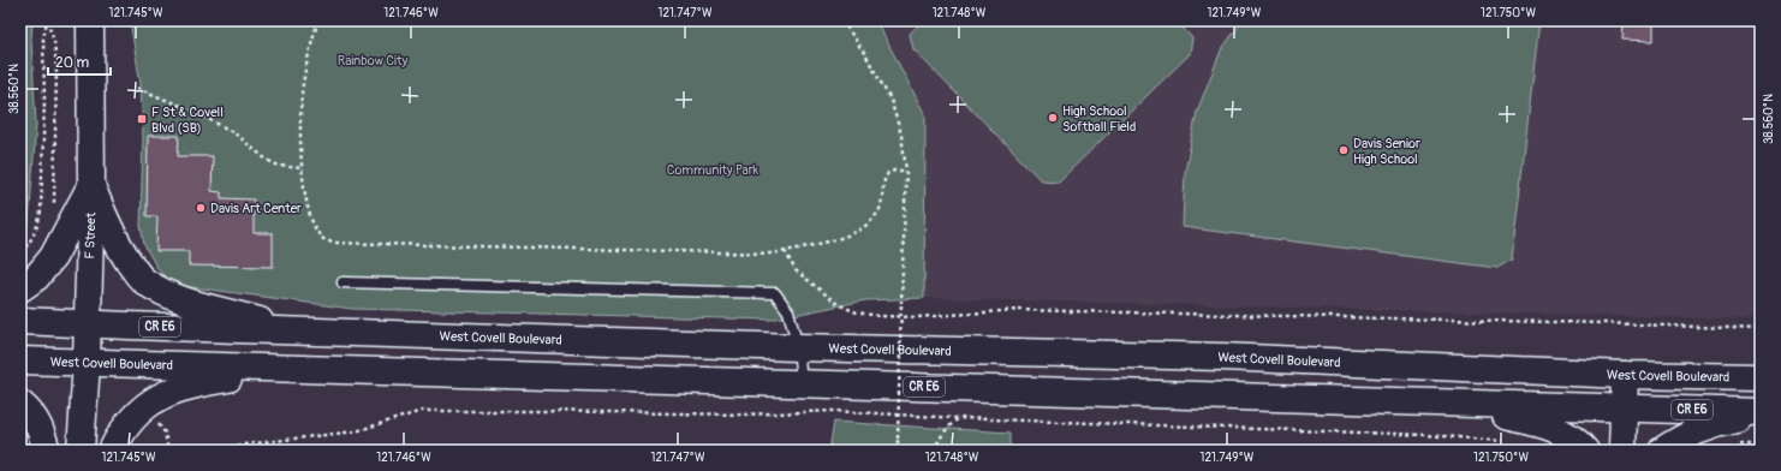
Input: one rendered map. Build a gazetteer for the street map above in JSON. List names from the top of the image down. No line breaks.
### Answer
{"streets":{"main road":["F Street","CR E6","West Covell Boulevard"]},"crossings":[["F Street","West Covell Boulevard"]],"parks":["Rainbow City","Community Park"],"places":{"other":["High School Softball Field","Davis Senior High School","Davis Art Center"],"transit":["F St & Covell Blvd (SB)"]},"scale_bar":"20 m","coordinates":["121.745°W","121.746°W","121.747°W","121.748°W","121.749°W","121.750°W","38.560°N"]}
